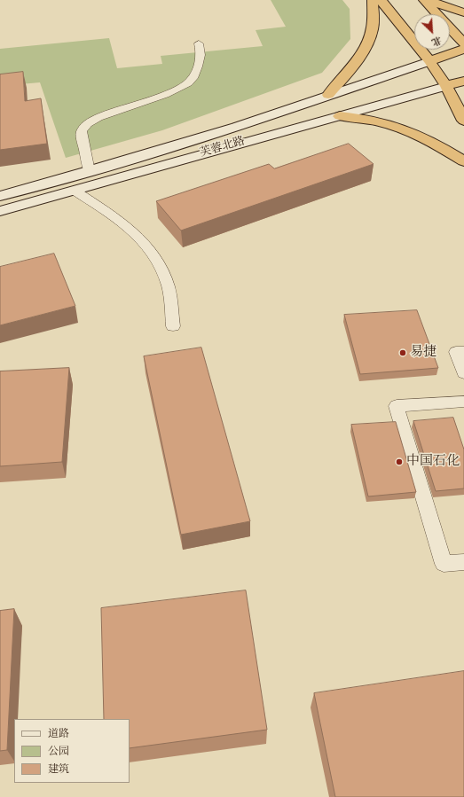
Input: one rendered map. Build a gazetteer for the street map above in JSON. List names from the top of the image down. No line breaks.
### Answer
{"streets":{"main road":["芙蓉北路"]},"places":["易捷","中国石化"],"legend":["道路","公园","建筑"],"north":"bottom right"}
